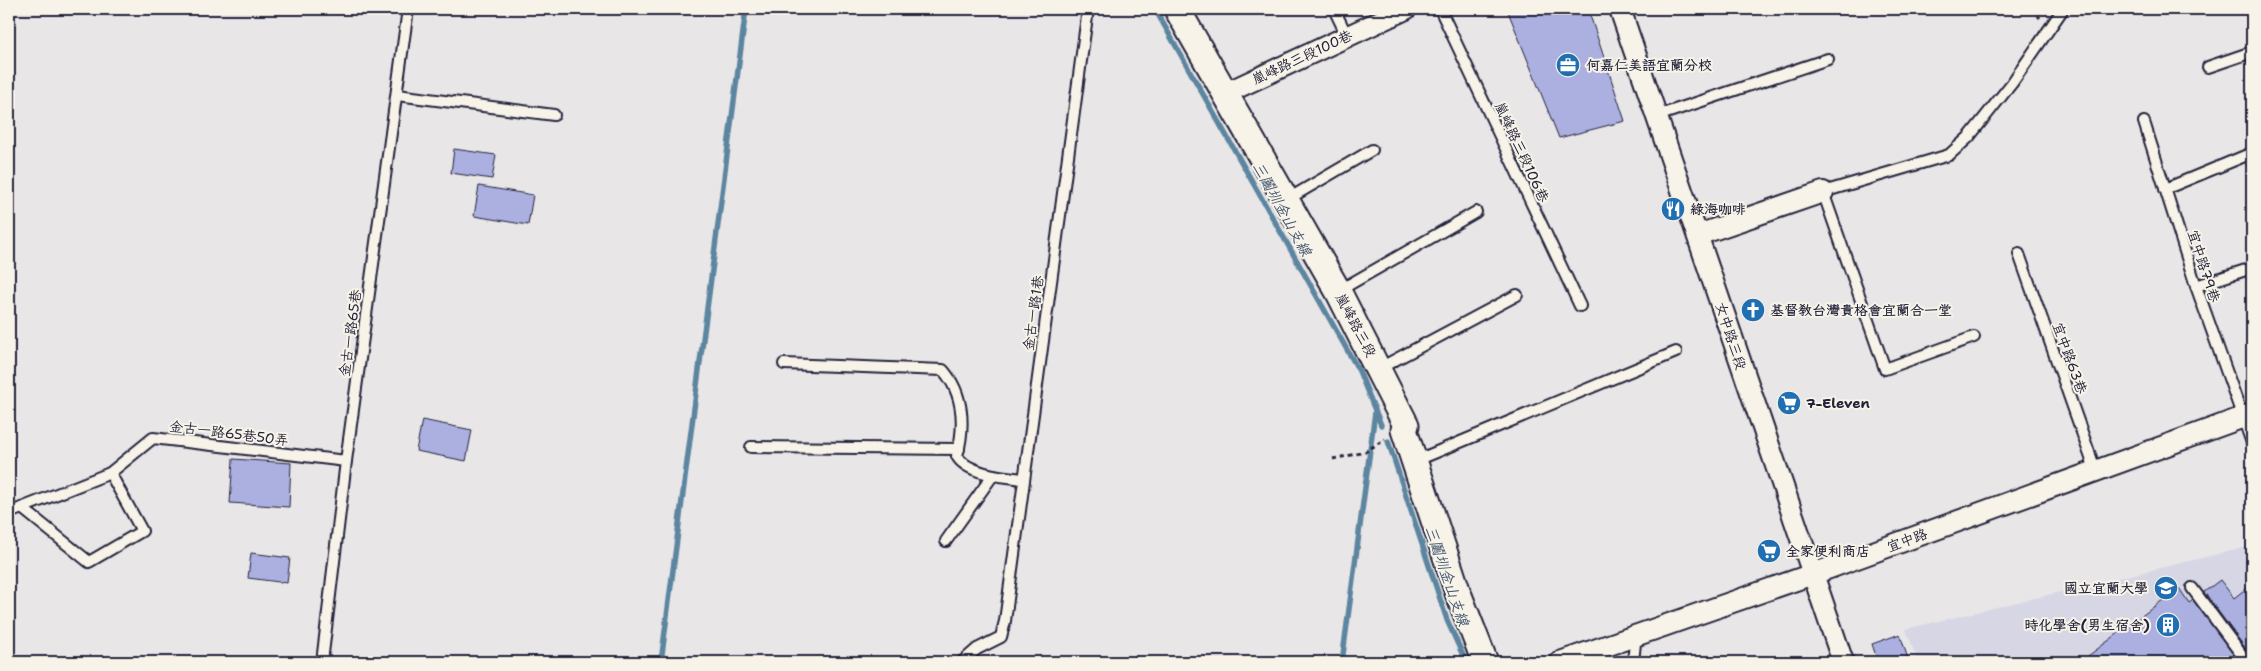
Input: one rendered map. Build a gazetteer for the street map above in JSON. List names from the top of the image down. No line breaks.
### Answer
{"streets":{"street":["嵐峰路三段100巷","嵐峰路三段","女中路三段","宜中路"],"lane":["嵐峰路三段106巷","宜中路79巷","金古一路1巷","金古一路65巷","宜中路63巷","金古一路65巷50弄"]},"crossings":[["嵐峰路三段100巷","嵐峰路三段"],["宜中路79巷","宜中路"],["金古一路65巷","金古一路65巷50弄"],["女中路三段","宜中路"],["宜中路63巷","宜中路"]],"water":["三鬮圳金山支線"],"places":{"office":["何嘉仁美語宜蘭分校"],"restaurant":["綠海咖啡"],"church":["基督教台灣貴格會宜蘭合一堂"],"supermarket":["7-Eleven","全家便利商店"],"school or university":["國立宜蘭大學"],"building":["時化學舍(男生宿舍)"]}}
